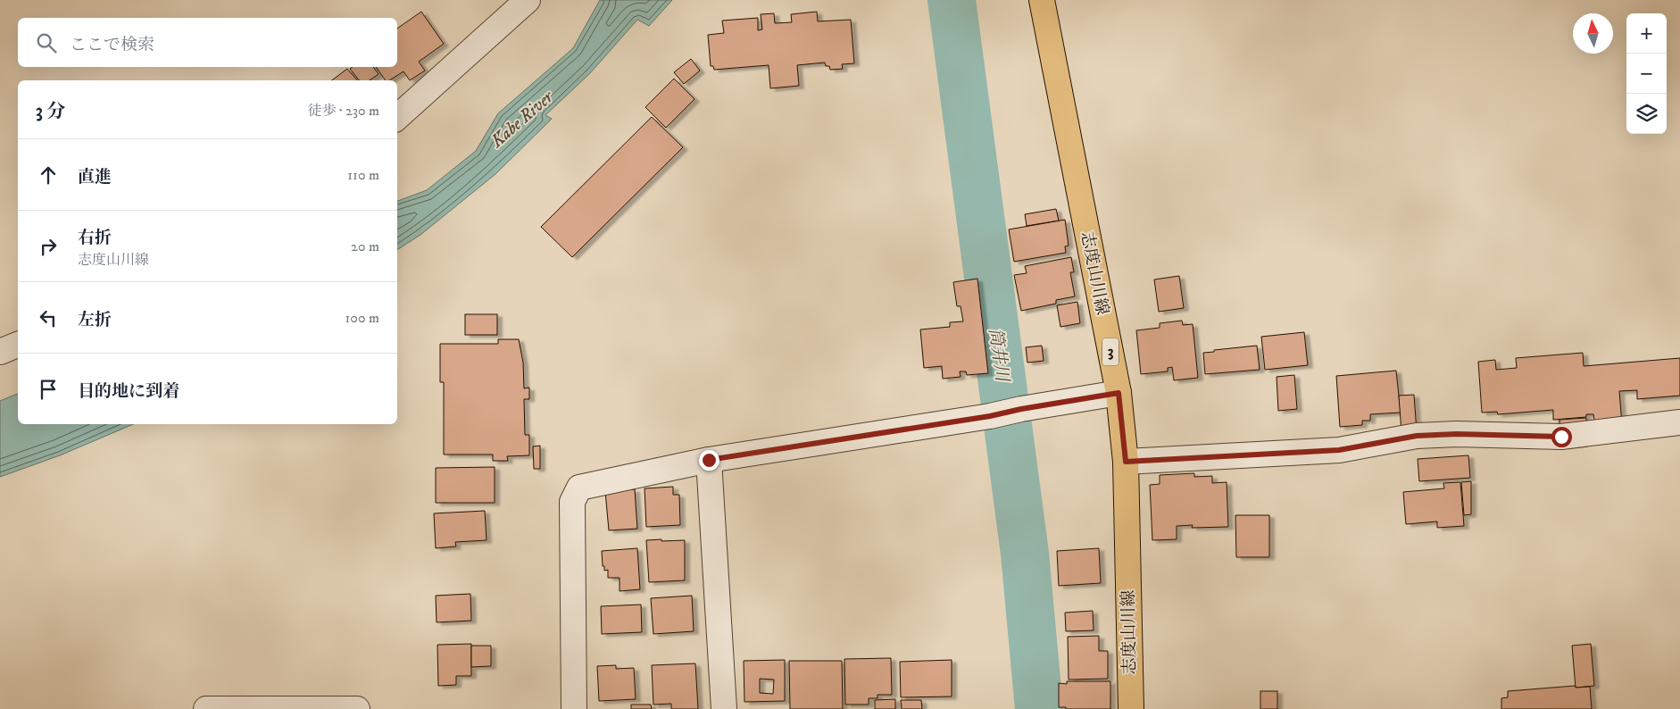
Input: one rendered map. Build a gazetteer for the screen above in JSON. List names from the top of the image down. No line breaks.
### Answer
{"streets":{"main road":["志度山川線","3"]},"water":["Kabe River","筒井川"],"north":"top","page":{"map_buttons":["+","−"],"search":"ここで検索","heading":["3 分","徒歩 · 230 m"],"list":[["直進","110 m"],["右折","志度山川線","20 m"],["左折","100 m"],"目的地に到着"]}}
